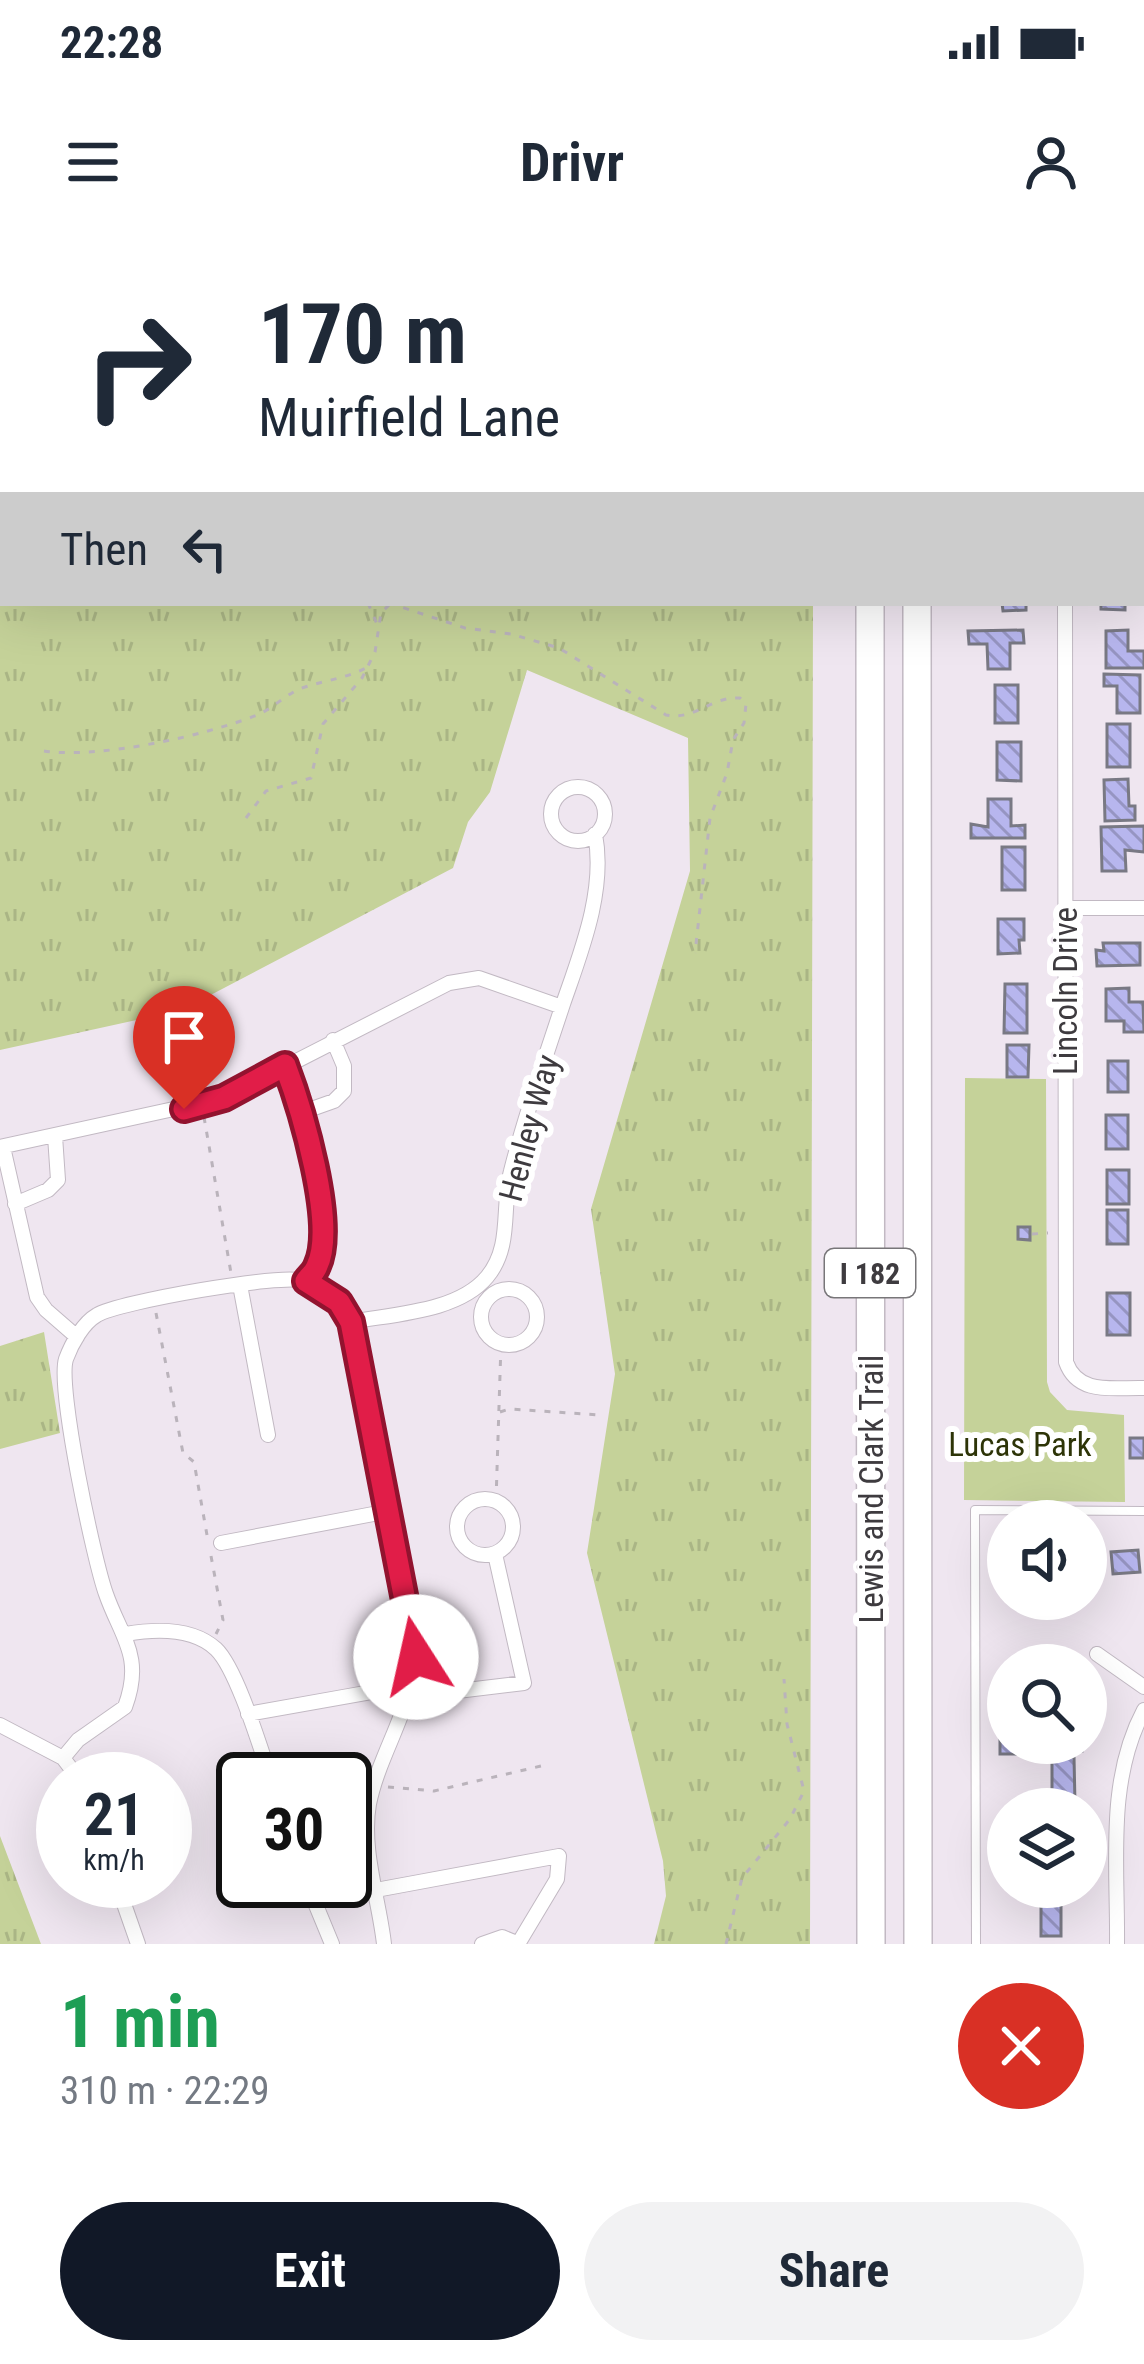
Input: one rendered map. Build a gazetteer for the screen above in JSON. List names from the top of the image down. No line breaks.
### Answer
{"streets":{"highway":["I 182","Lewis and Clark Trail"],"street":["Lincoln Drive","Henley Way"]},"parks":["Lucas Park"],"page":{"status":"22:28","header":"Drivr","turn":["170 m","Muirfield Lane"],"then":"Then","speed":"21 km/h","limit":"30","heading":["1 min","310 m · 22:29"],"buttons":["Exit","Share"]}}
